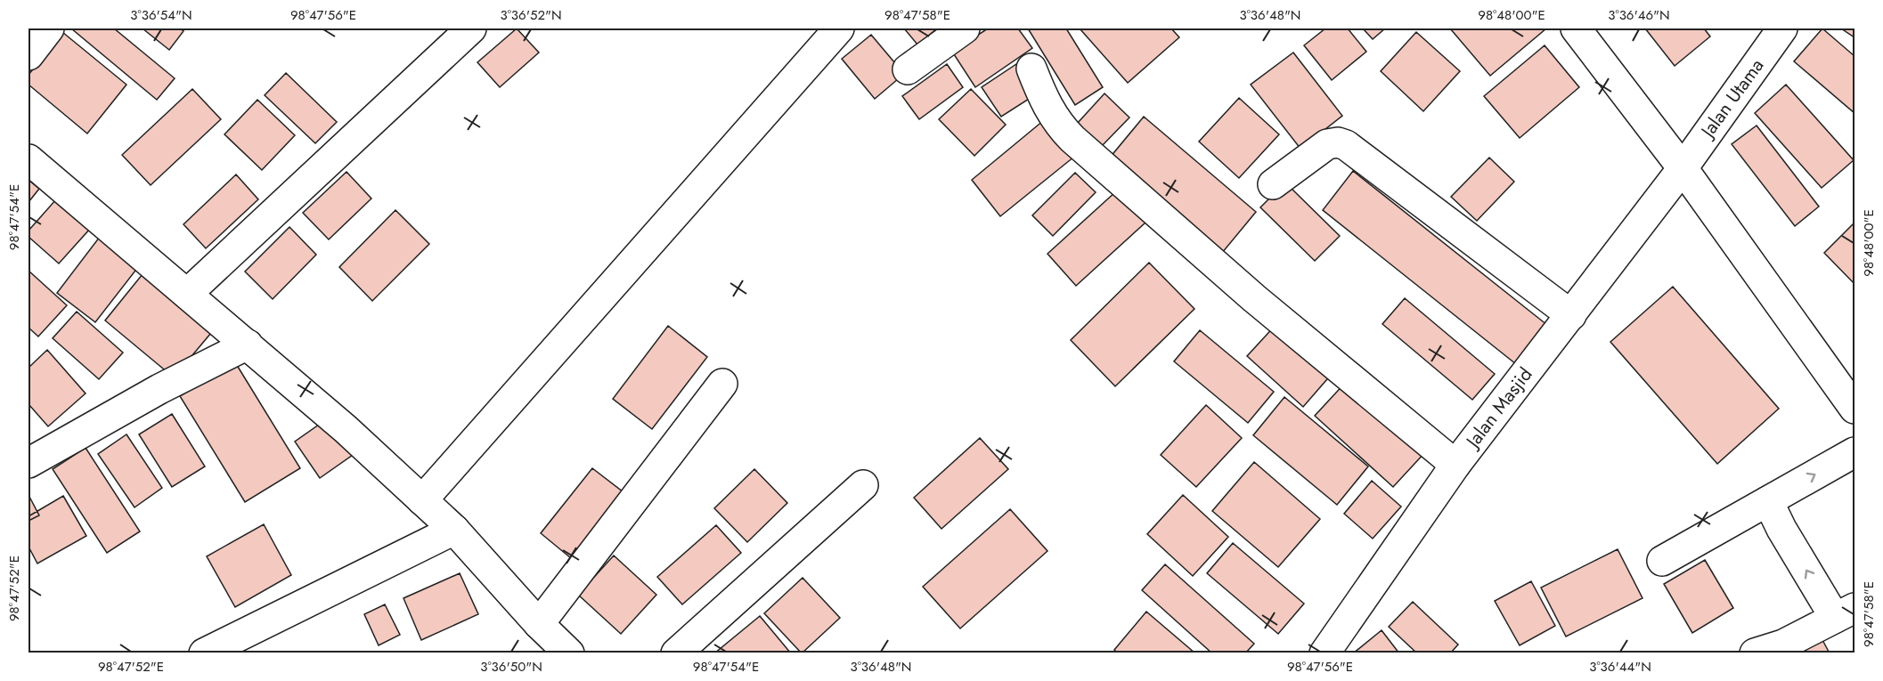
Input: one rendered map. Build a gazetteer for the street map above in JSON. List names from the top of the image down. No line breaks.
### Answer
{"streets":{"main road":["Jalan Utama","Jalan Masjid"]},"crossings":[["Jalan Utama","Jalan Masjid"]],"coordinates":["3°36'54\"N","98°47'56\"E","3°36'52\"N","98°47'58\"E","3°36'48\"N","98°48'00\"E","3°36'46\"N","98°47'54\"E","98°47'52\"E","3°36'50\"N","3°36'44\"N"]}
